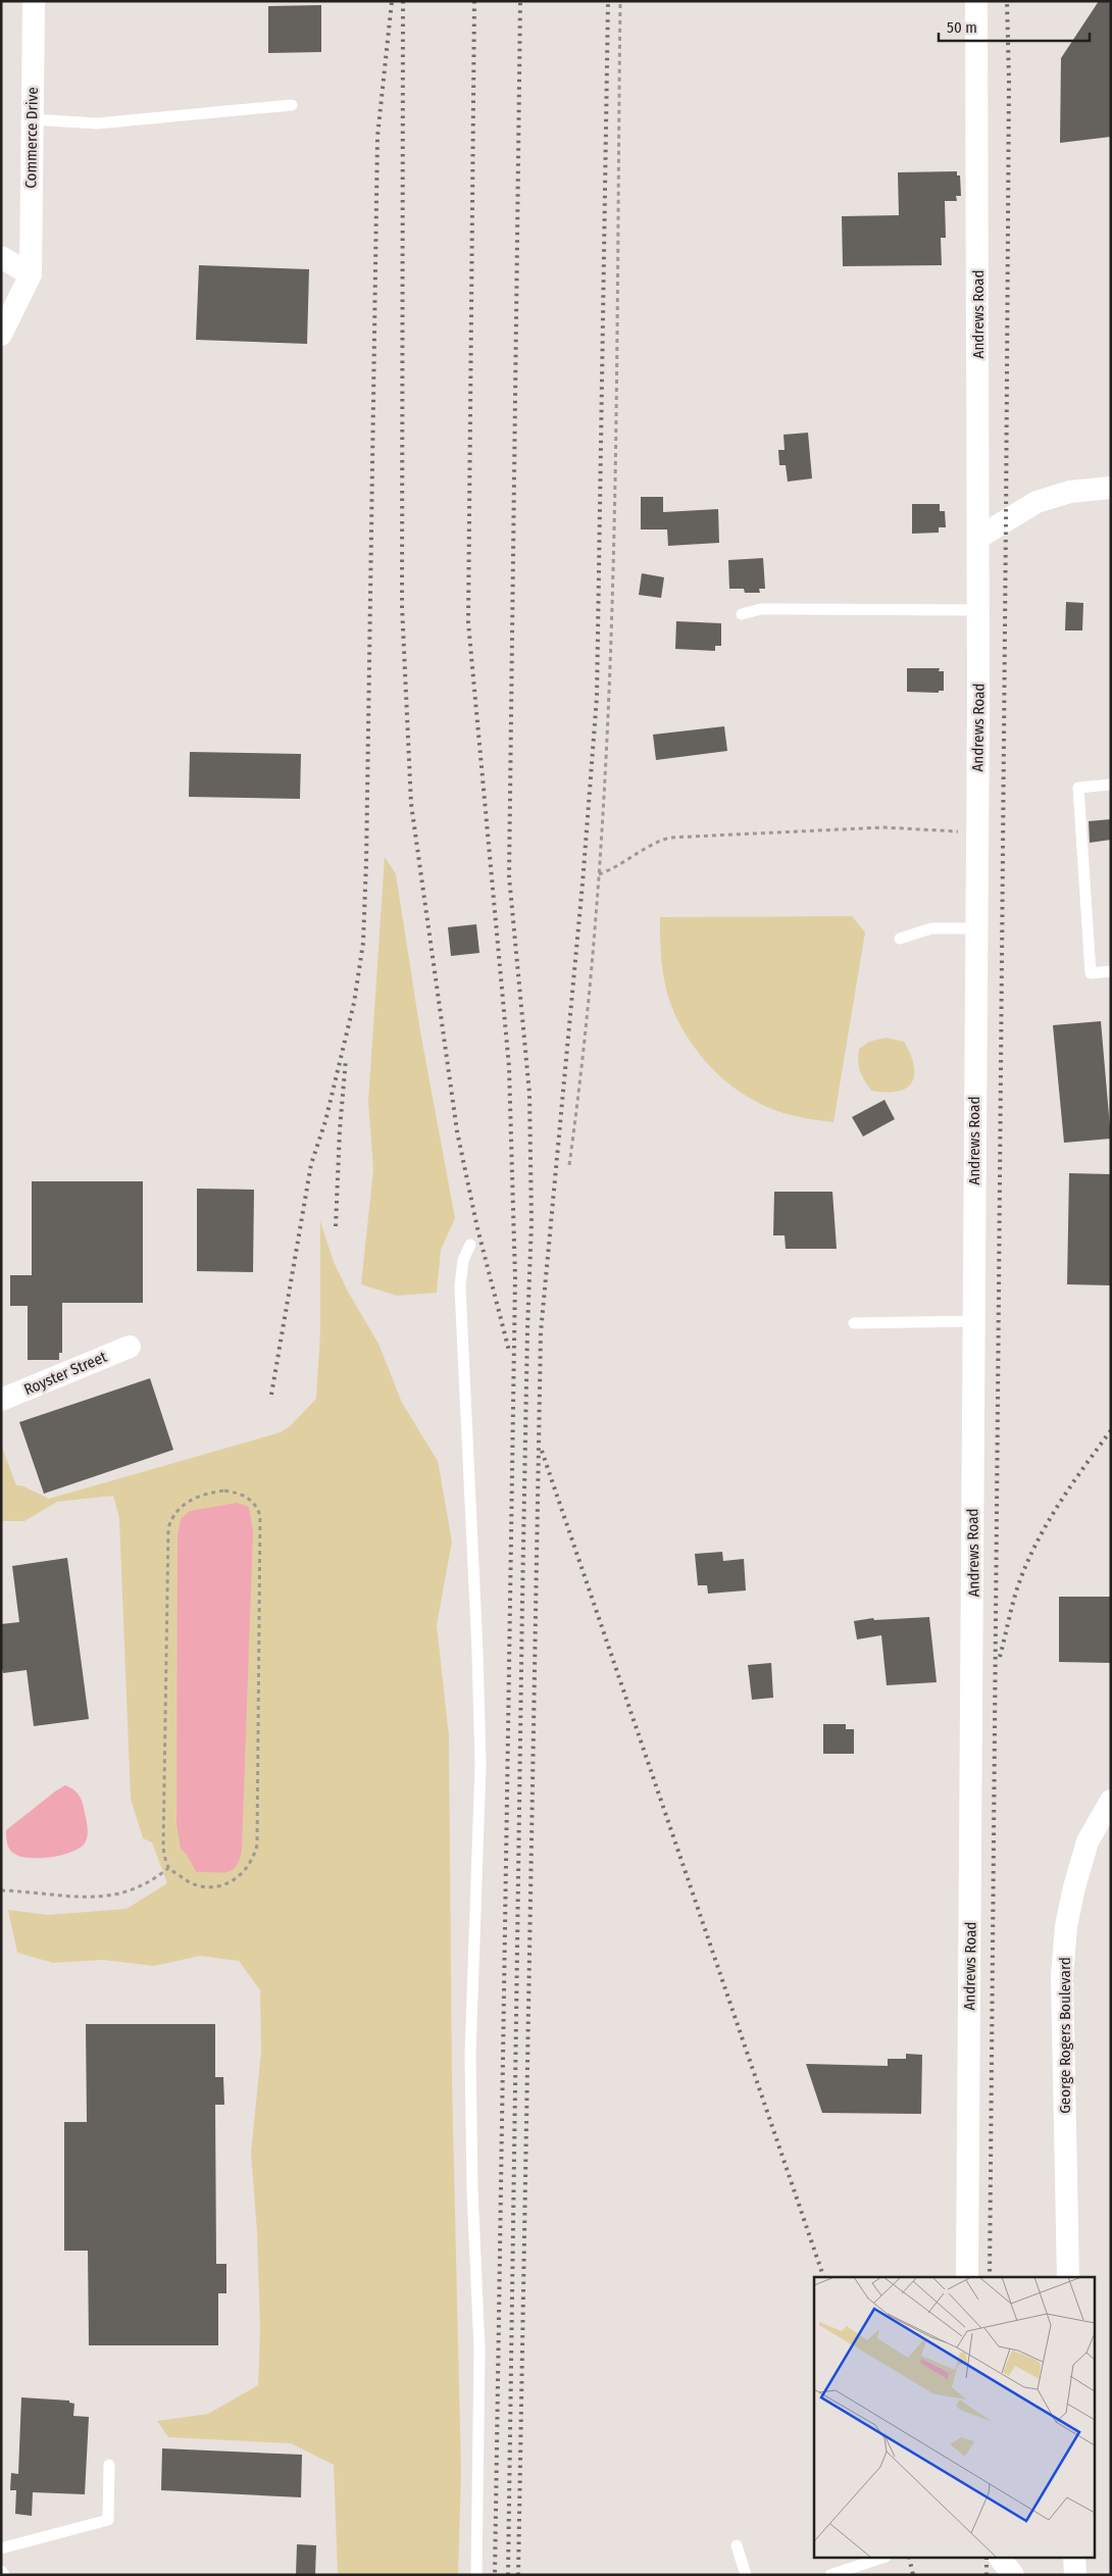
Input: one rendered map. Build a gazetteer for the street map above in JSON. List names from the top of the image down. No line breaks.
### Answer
{"streets":{"street":["Commerce Drive","Andrews Road","Royster Street","George Rogers Boulevard"]},"scale_bar":"50 m"}
